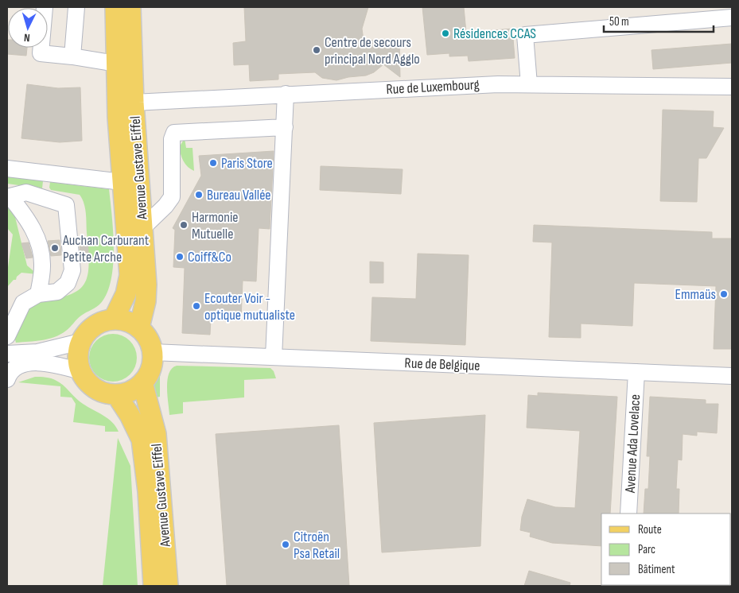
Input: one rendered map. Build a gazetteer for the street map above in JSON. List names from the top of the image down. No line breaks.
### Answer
{"streets":{"main road":["Avenue Gustave Eiffel"],"street":["Rue de Luxembourg","Rue de Belgique","Avenue Ada Lovelace"]},"crossings":[["Rue de Luxembourg","Avenue Gustave Eiffel"],["Avenue Gustave Eiffel","Rue de Belgique"],["Rue de Belgique","Avenue Ada Lovelace"]],"places":["Résidences CCAS","Centre de secours principal Nord Agglo","Paris Store","Bureau Vallée","Harmonie Mutuelle","Auchan Carburant Petite Arche","Coiff&Co","Emmaüs","Ecouter Voir - optique mutualiste","Citroën Psa Retail"],"legend":["Route","Parc","Bâtiment"],"scale_bar":"50 m","north":"bottom"}
